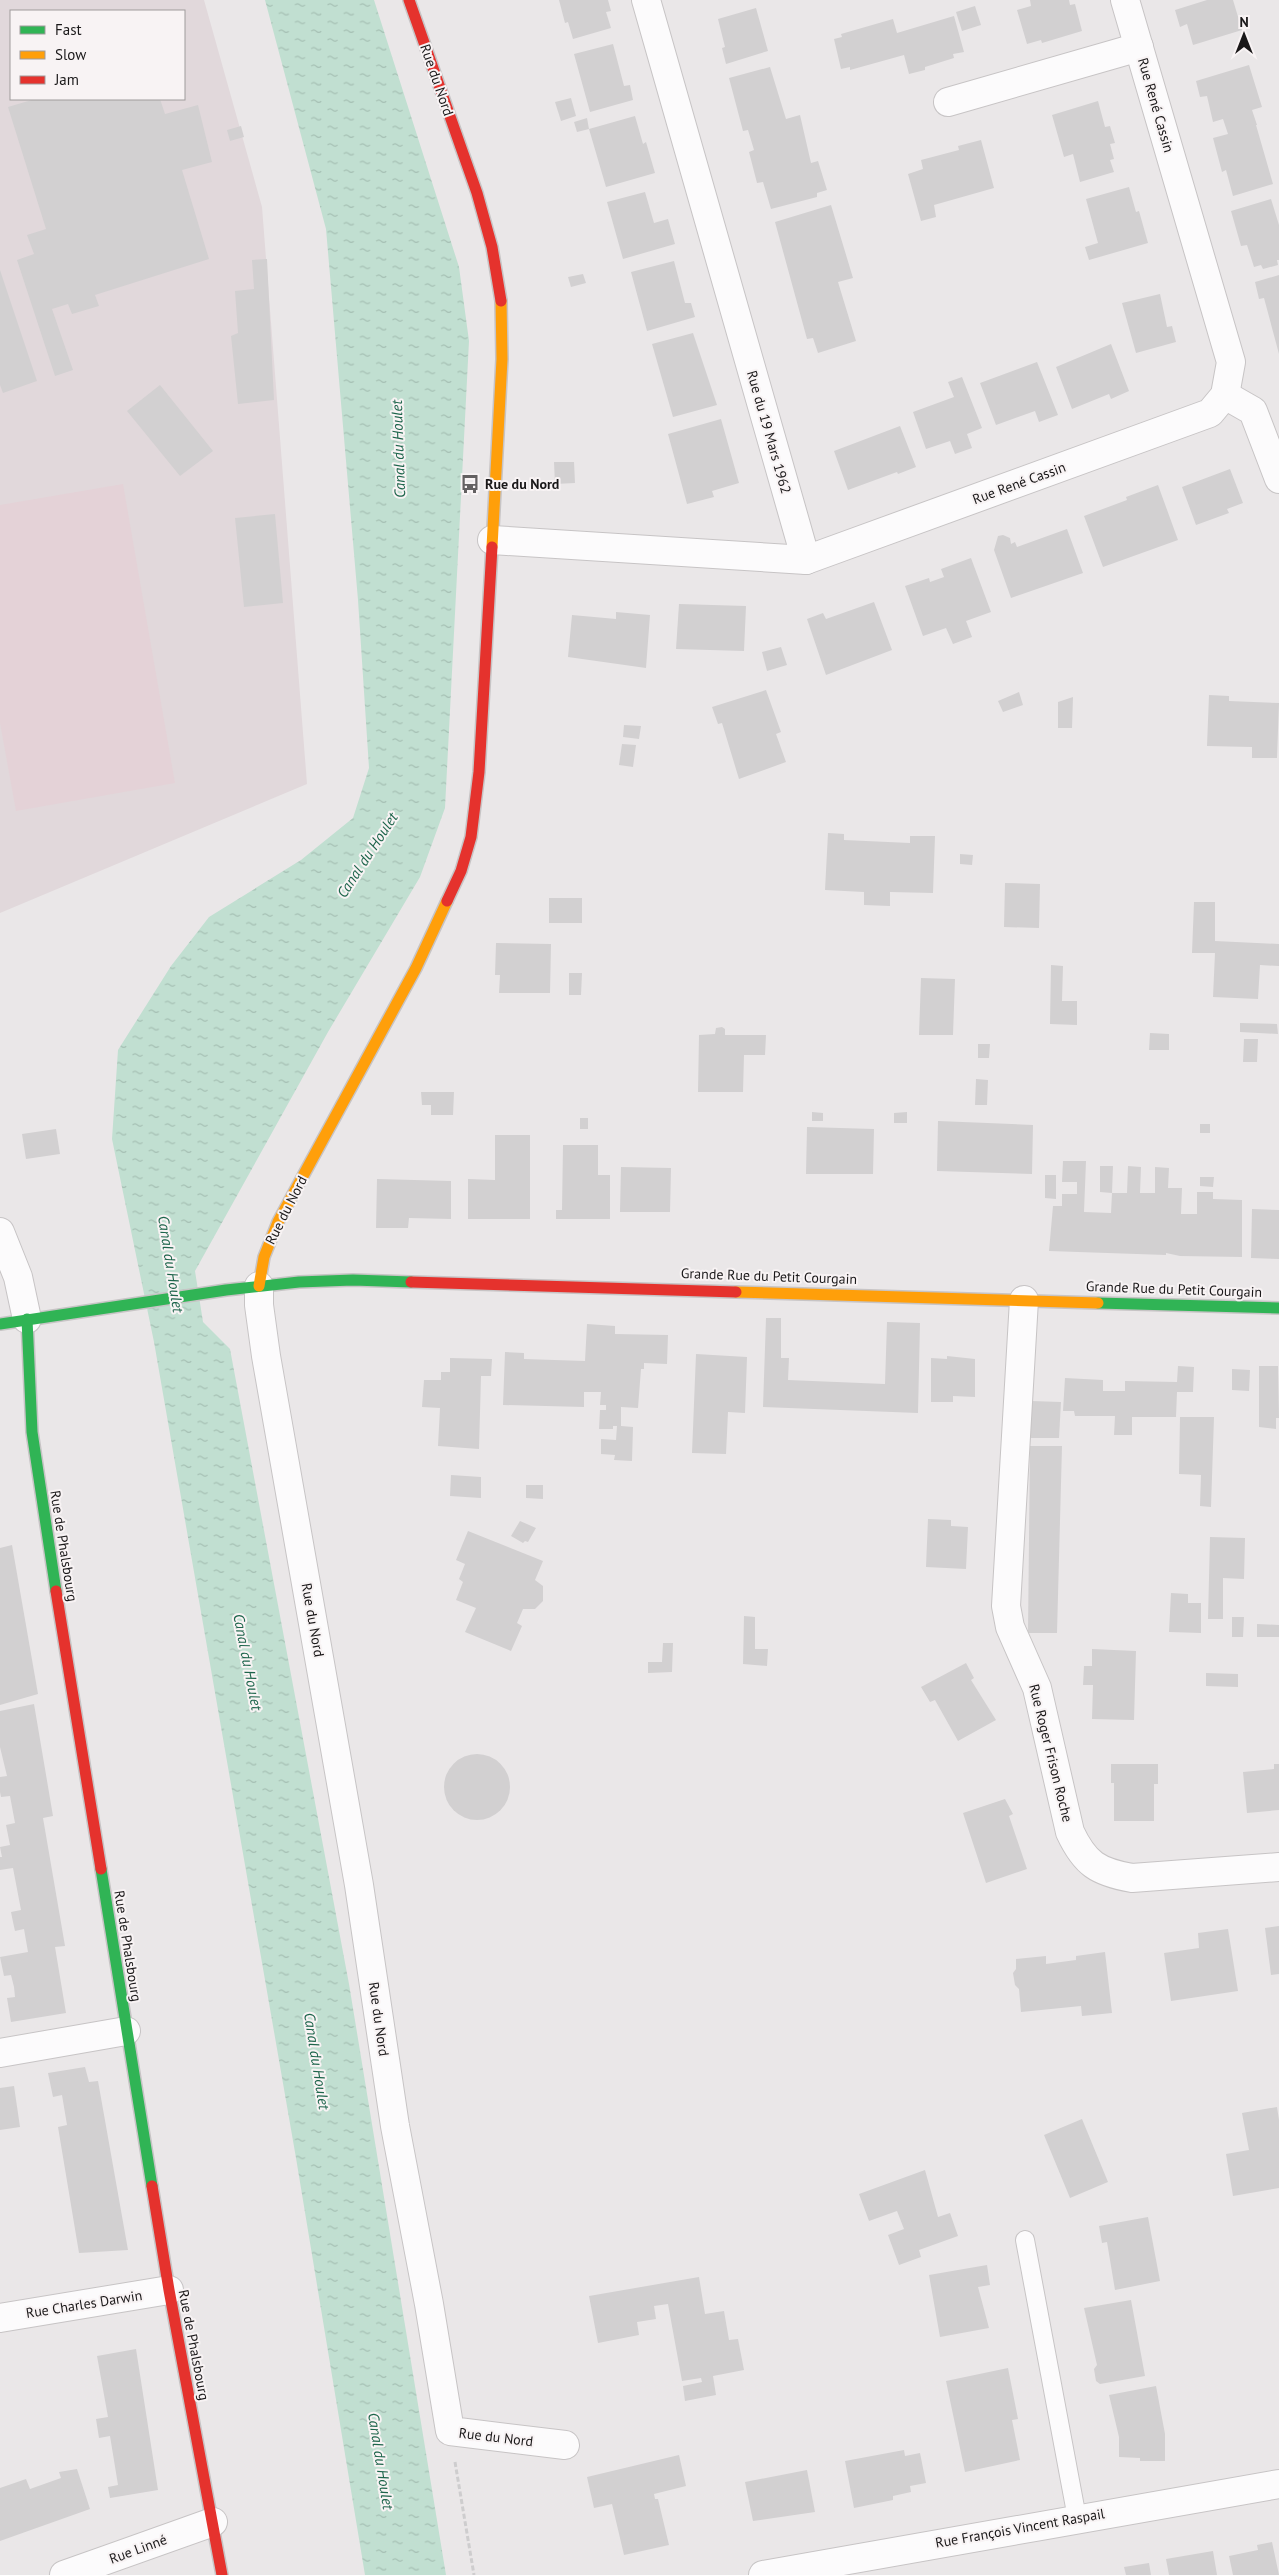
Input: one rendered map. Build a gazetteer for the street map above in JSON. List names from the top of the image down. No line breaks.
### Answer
{"streets":{"street":["Rue du Nord","Rue René Cassin","Rue du 19 Mars 1962","Grande Rue du Petit Courgain","Rue de Phalsbourg","Rue Roger Frison Roche","Rue Charles Darwin","Rue François Vincent Raspail","Rue Linné"]},"crossings":[["Rue du Nord","Grande Rue du Petit Courgain"],["Rue René Cassin","Rue du 19 Mars 1962"],["Grande Rue du Petit Courgain","Rue de Phalsbourg"],["Grande Rue du Petit Courgain","Rue Roger Frison Roche"],["Rue de Phalsbourg","Rue Charles Darwin"],["Rue de Phalsbourg","Rue Linné"]],"water":["Canal du Houlet"],"places":{"bus stop":["Rue du Nord"]},"legend":["Fast","Slow","Jam"],"north":"top"}
